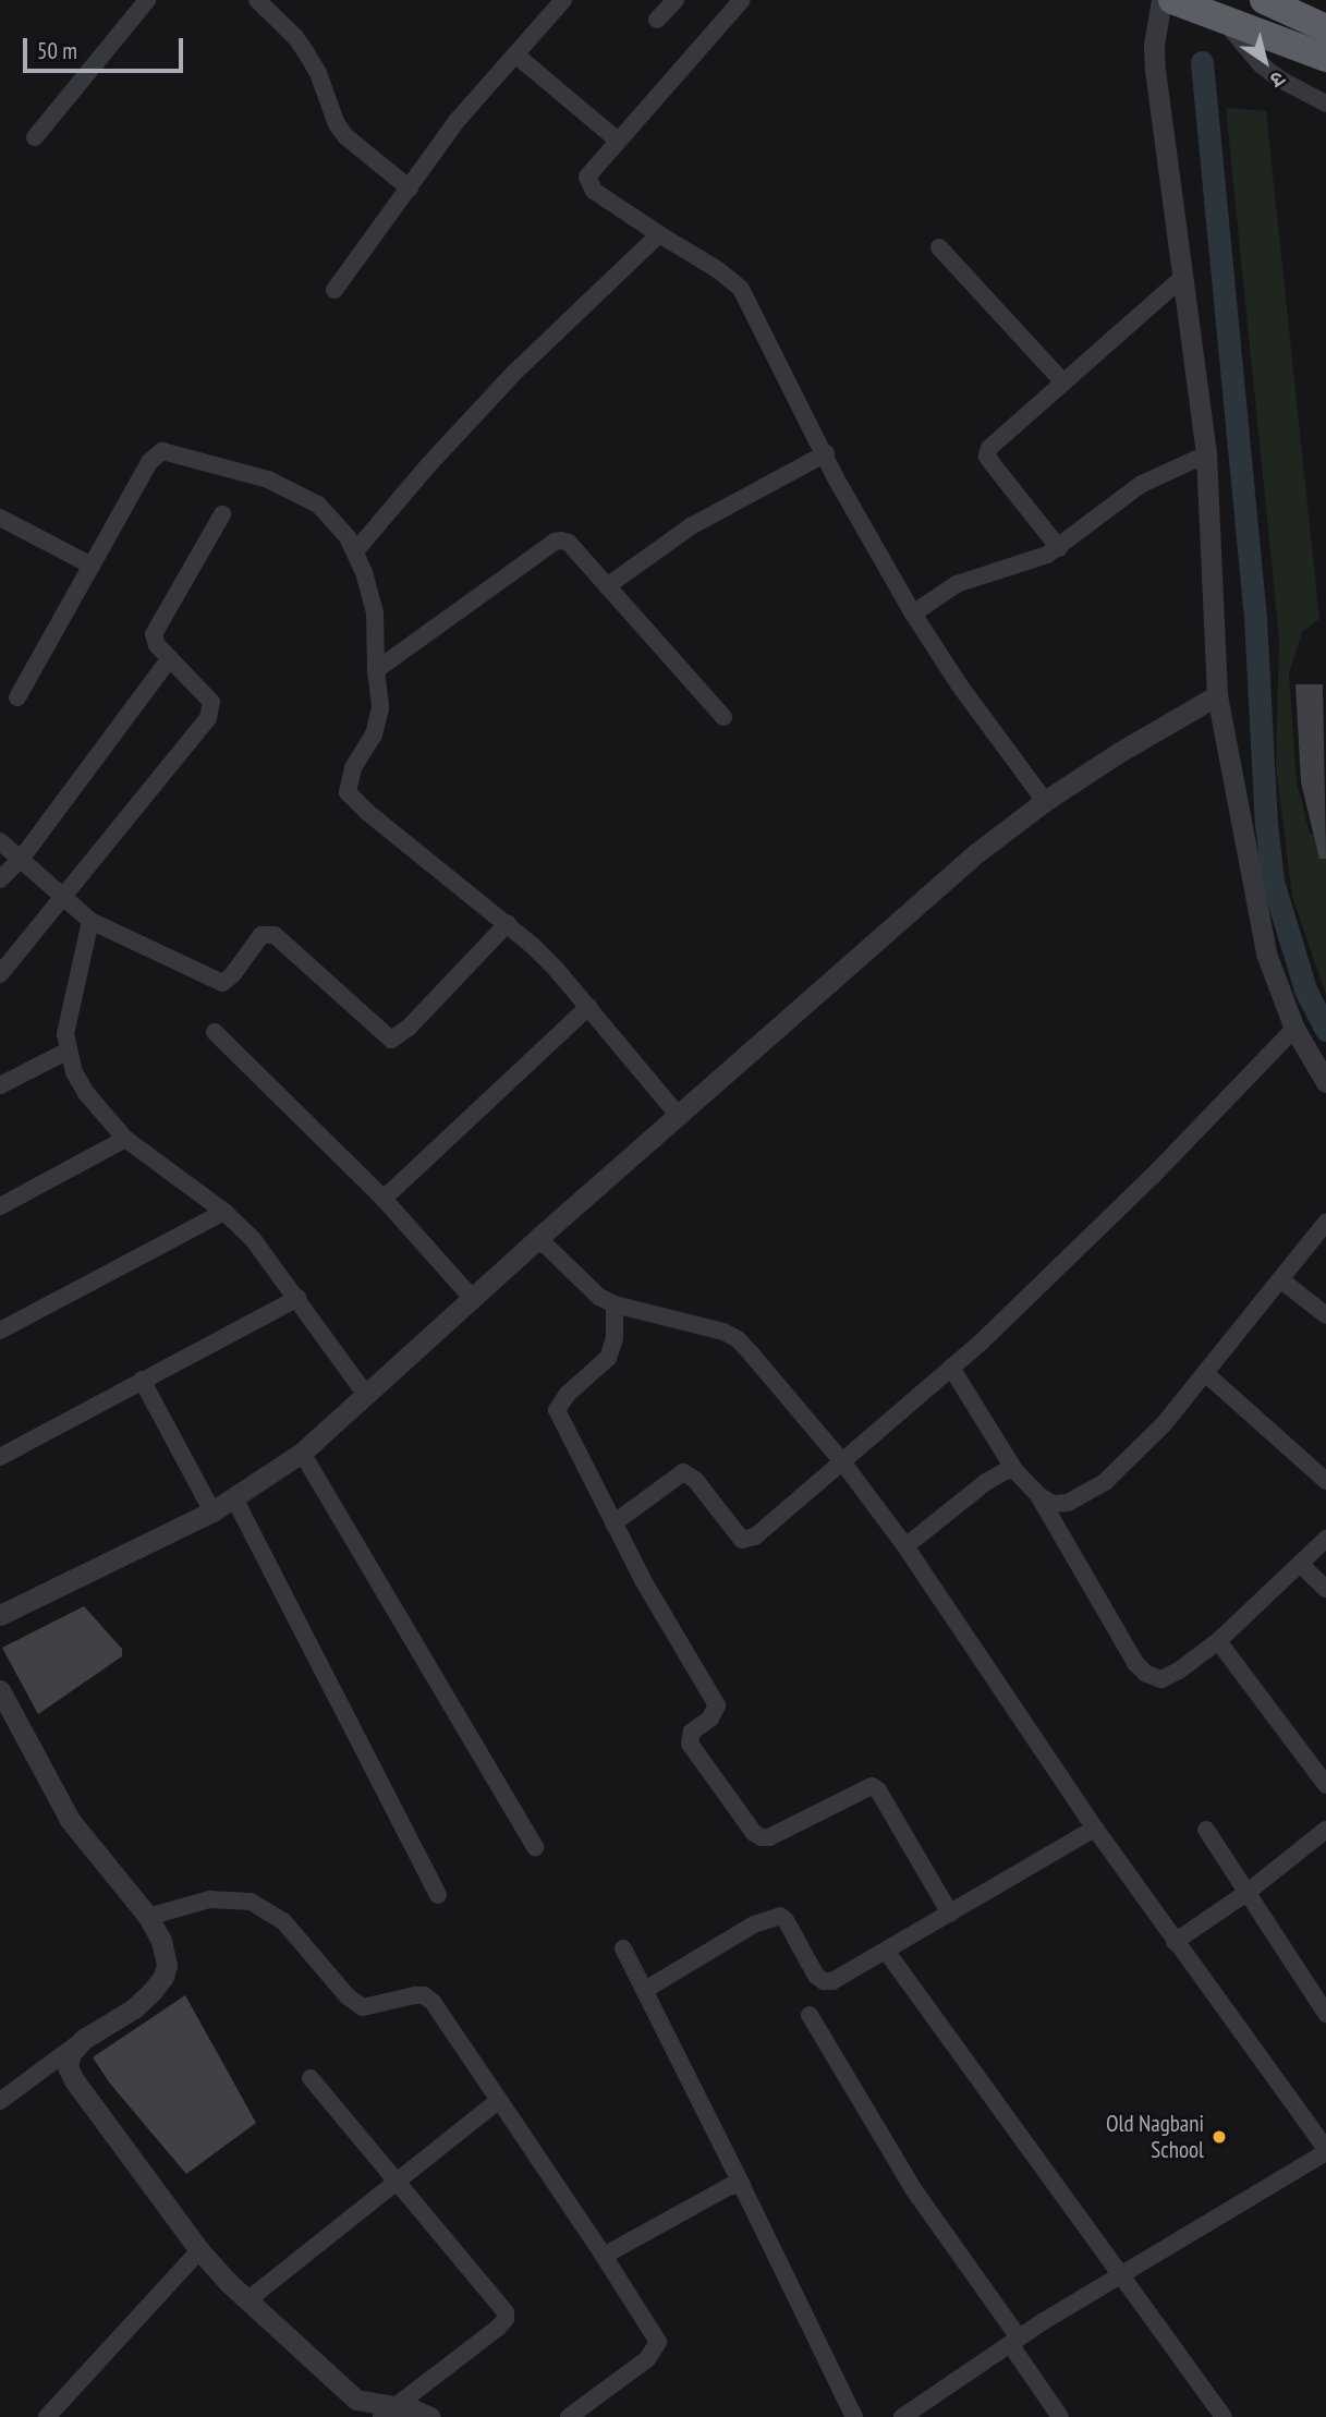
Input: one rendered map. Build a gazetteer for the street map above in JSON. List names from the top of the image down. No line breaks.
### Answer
{"places":["Old Nagbani School"],"scale_bar":"50 m","north":"bottom right"}
